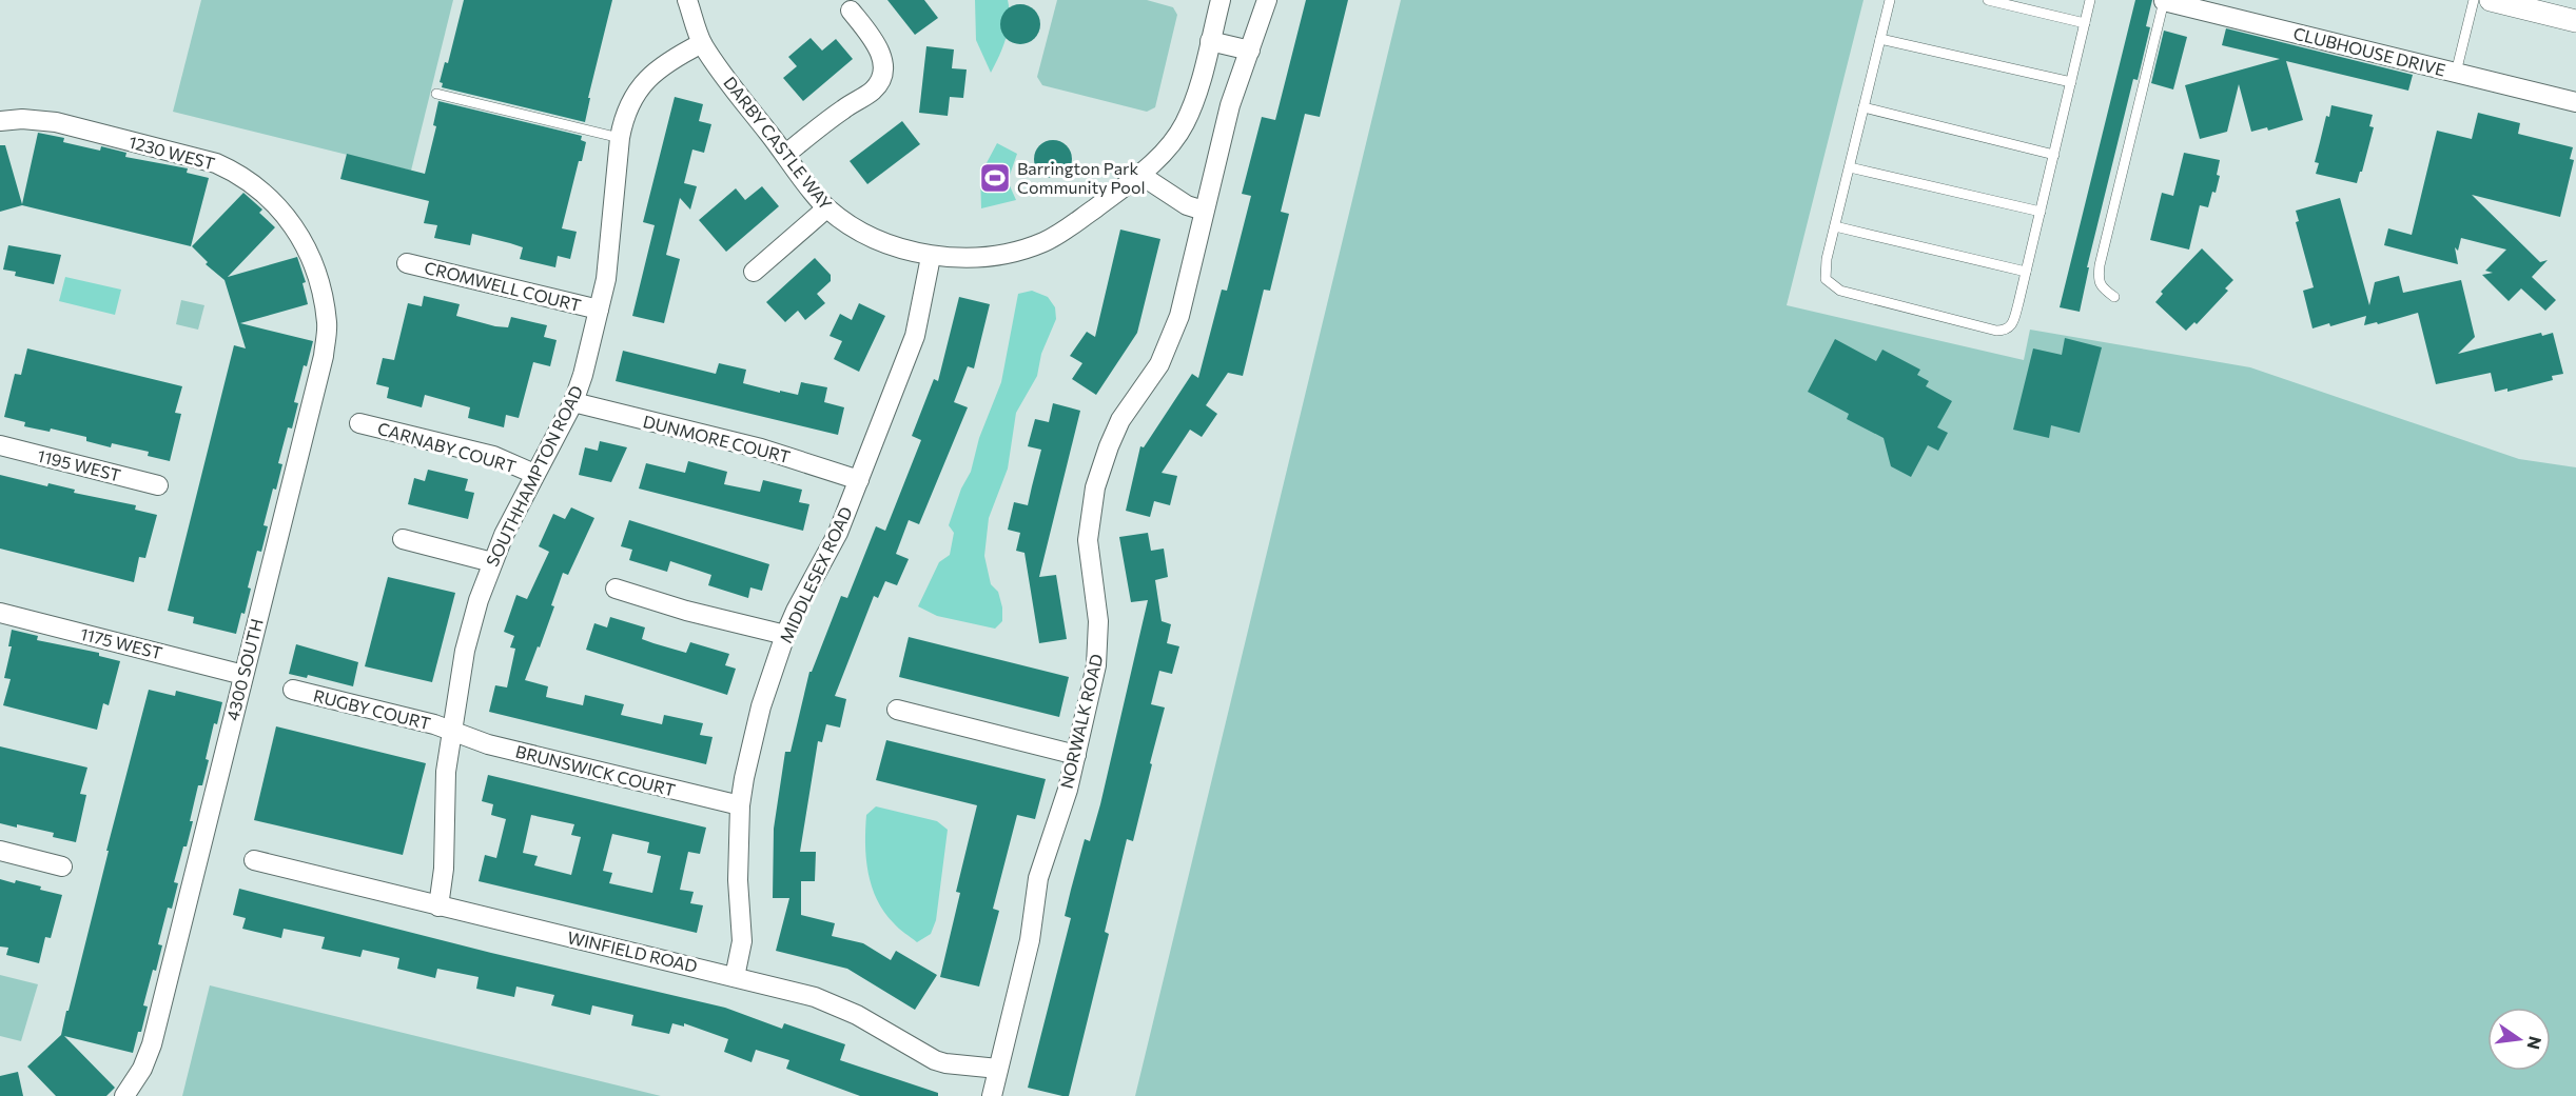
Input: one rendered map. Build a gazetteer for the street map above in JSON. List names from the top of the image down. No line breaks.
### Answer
{"streets":{"street":["CLUBHOUSE DRIVE","DARBY CASTLE WAY","1230 WEST","CROMWELL COURT","DUNMORE COURT","CARNABY COURT","1195 WEST","SOUTHHAMPTON ROAD","MIDDLESEX ROAD","1175 WEST","4300 SOUTH","RUGBY COURT","NORWALK ROAD","BRUNSWICK COURT","WINFIELD ROAD"]},"crossings":[["DARBY CASTLE WAY","SOUTHHAMPTON ROAD"],["DARBY CASTLE WAY","MIDDLESEX ROAD"],["1230 WEST","4300 SOUTH"],["CROMWELL COURT","SOUTHHAMPTON ROAD"],["DUNMORE COURT","SOUTHHAMPTON ROAD"],["DUNMORE COURT","MIDDLESEX ROAD"],["CARNABY COURT","SOUTHHAMPTON ROAD"],["SOUTHHAMPTON ROAD","RUGBY COURT"],["SOUTHHAMPTON ROAD","BRUNSWICK COURT"],["SOUTHHAMPTON ROAD","WINFIELD ROAD"],["MIDDLESEX ROAD","BRUNSWICK COURT"],["MIDDLESEX ROAD","WINFIELD ROAD"],["1175 WEST","4300 SOUTH"],["RUGBY COURT","BRUNSWICK COURT"],["NORWALK ROAD","WINFIELD ROAD"]],"places":{"sports":["Barrington Park Community Pool"]},"north":"right"}
